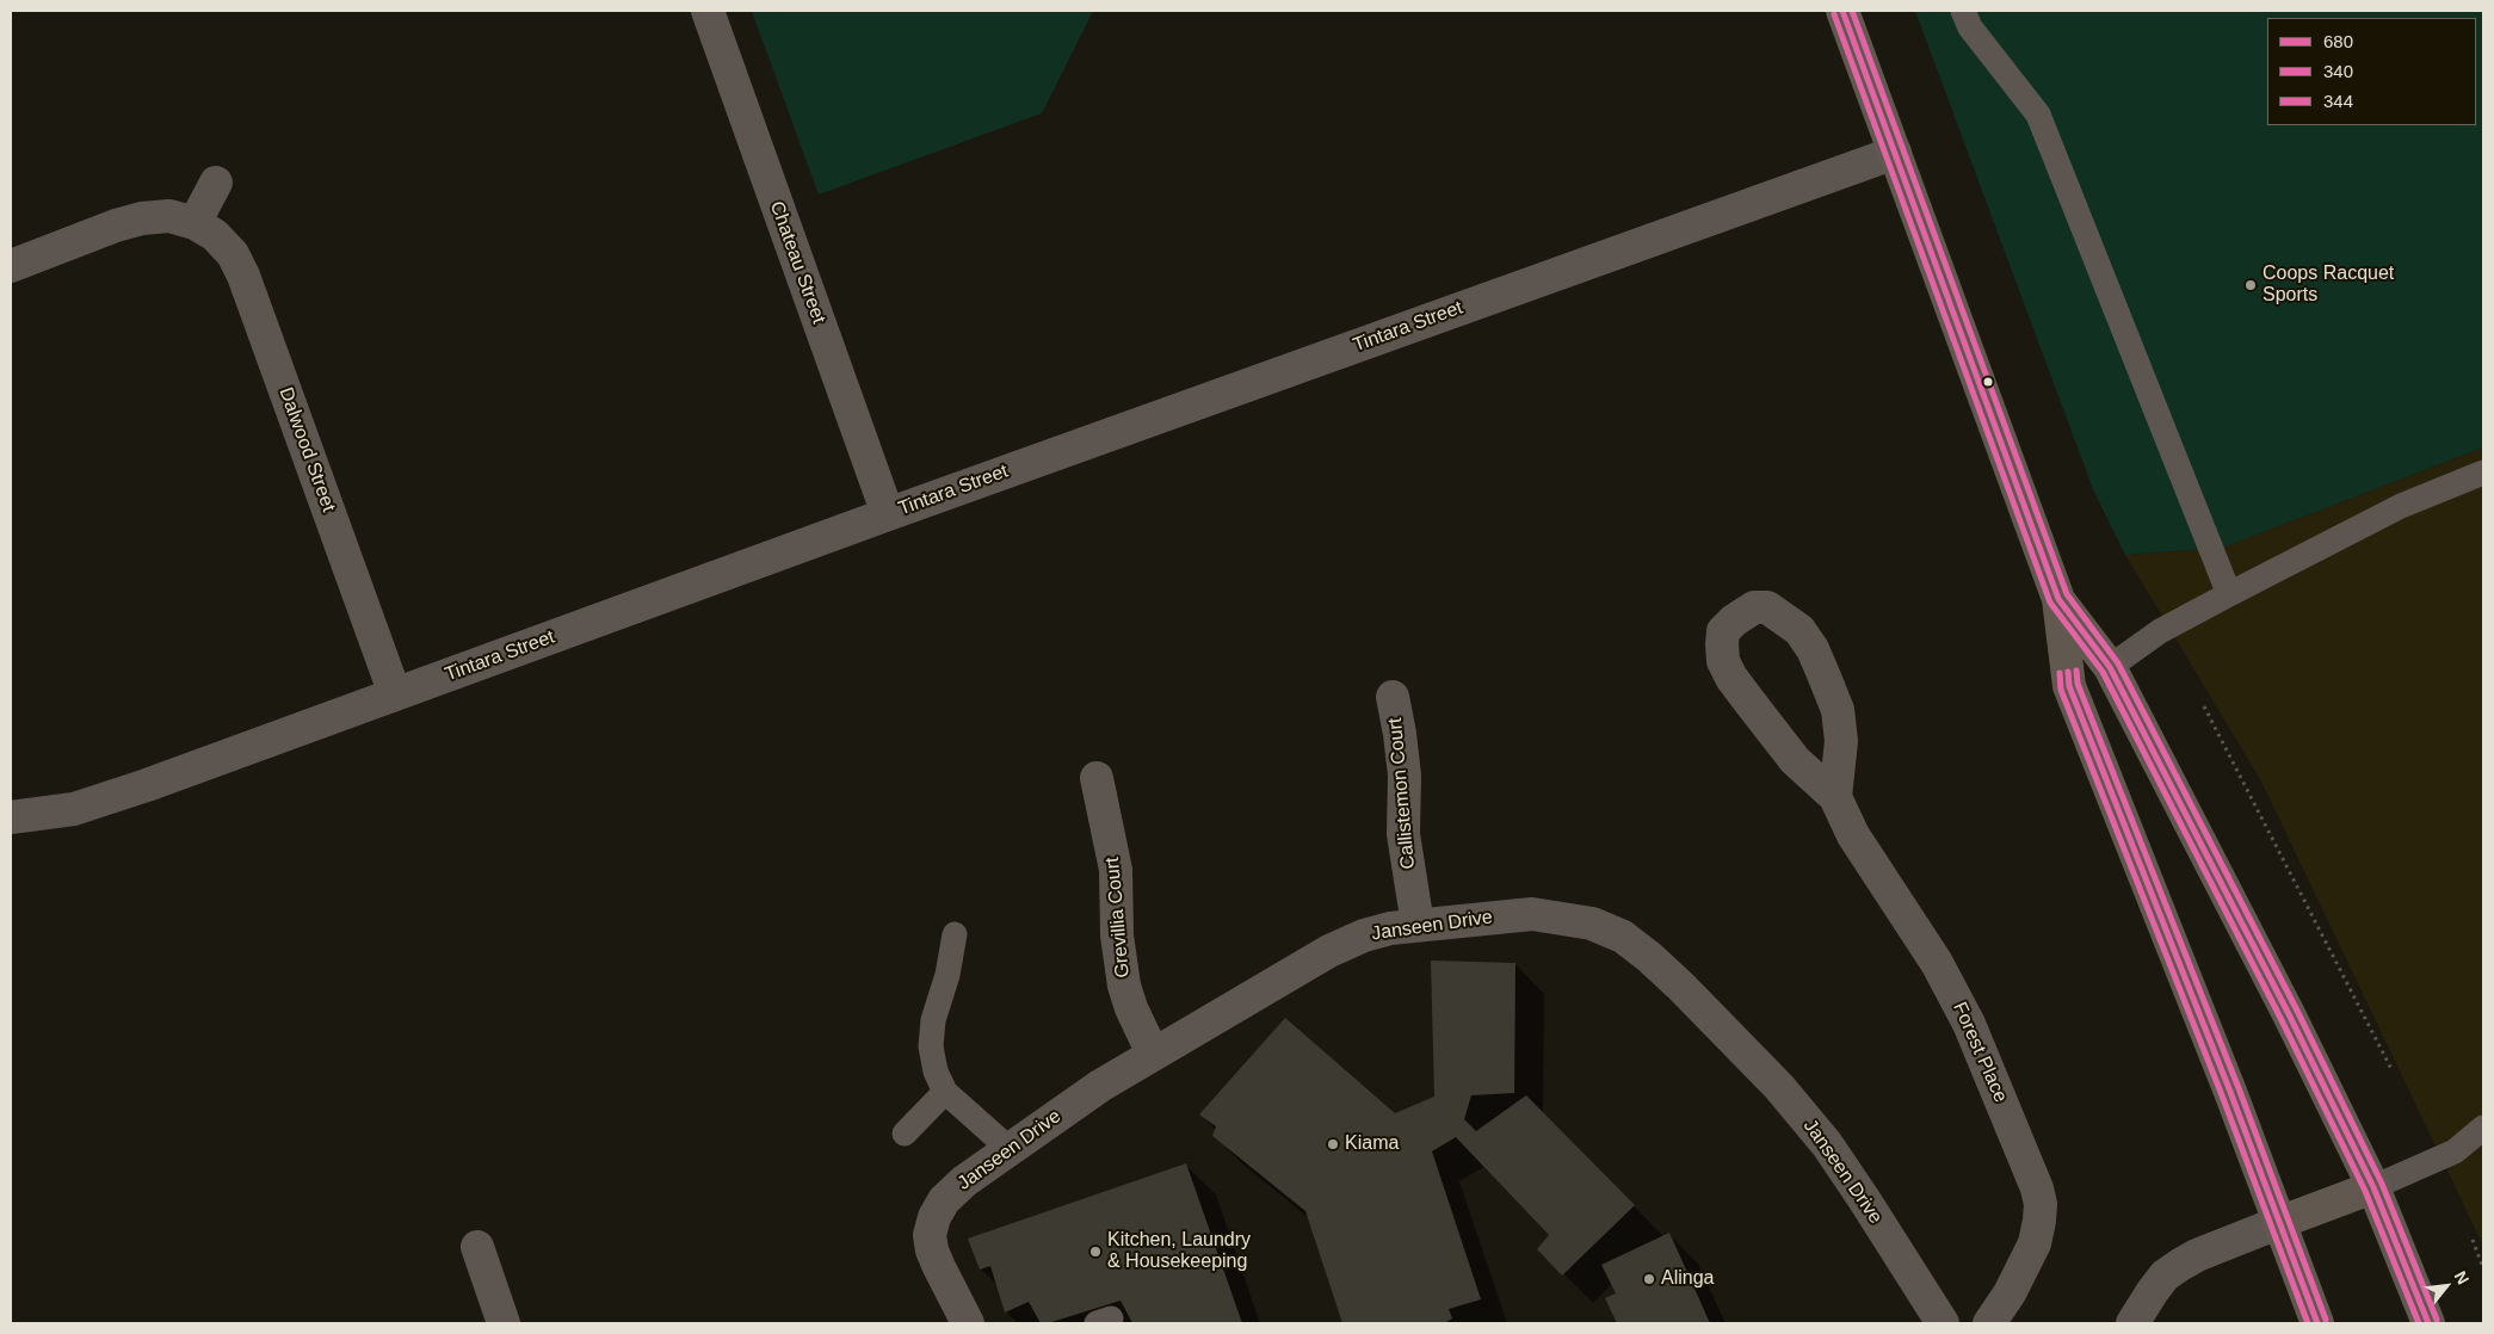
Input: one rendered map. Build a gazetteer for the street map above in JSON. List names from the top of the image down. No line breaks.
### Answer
{"streets":{"street":["Chateau Street","Tintara Street","Dalwood Street","Callistemon Court","Grevillia Court","Janseen Drive","Forest Place"]},"crossings":[["Chateau Street","Tintara Street"],["Tintara Street","Dalwood Street"],["Callistemon Court","Janseen Drive"],["Grevillia Court","Janseen Drive"]],"places":["Coops Racquet Sports","Kiama","Kitchen, Laundry & Housekeeping","Alinga"],"lines":["transit line 680","transit line 344","transit line 340"],"legend":["680","340","344"],"north":"top right"}
